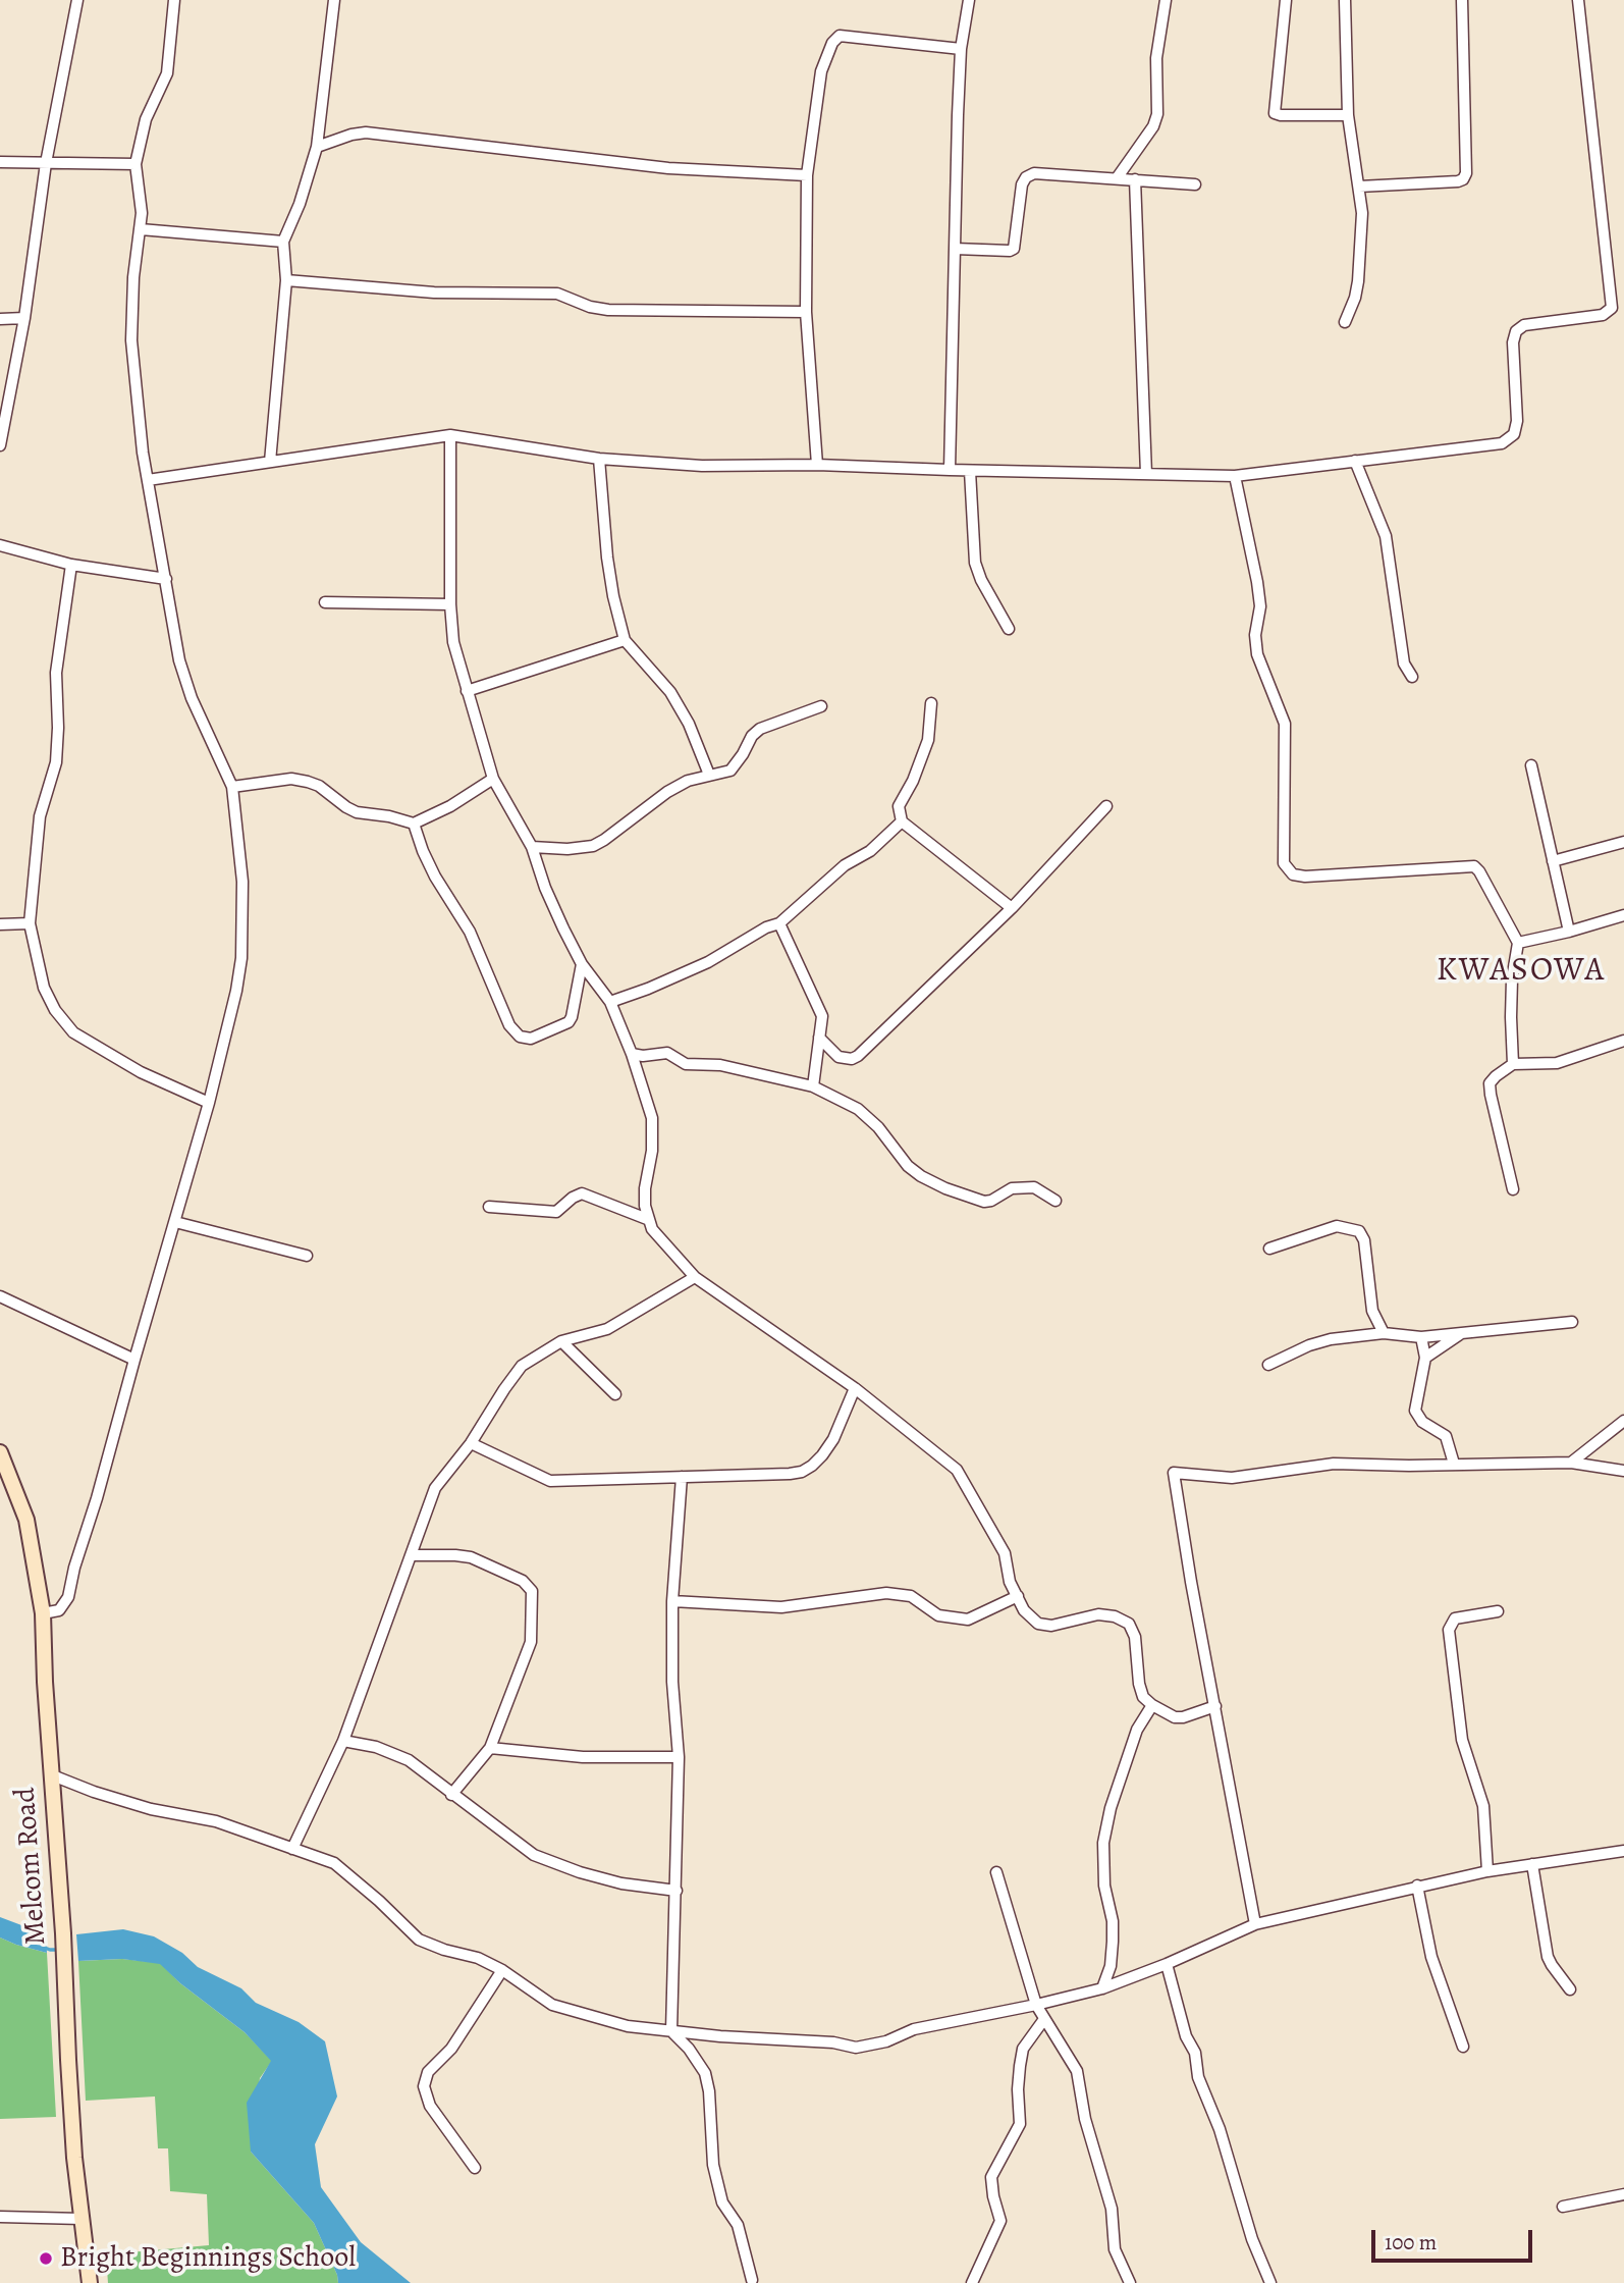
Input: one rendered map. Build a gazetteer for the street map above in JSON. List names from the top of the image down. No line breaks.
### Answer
{"streets":{"main road":["Melcom Road"]},"districts":["KWASOWA"],"places":["Bright Beginnings School"],"scale_bar":"100 m"}
